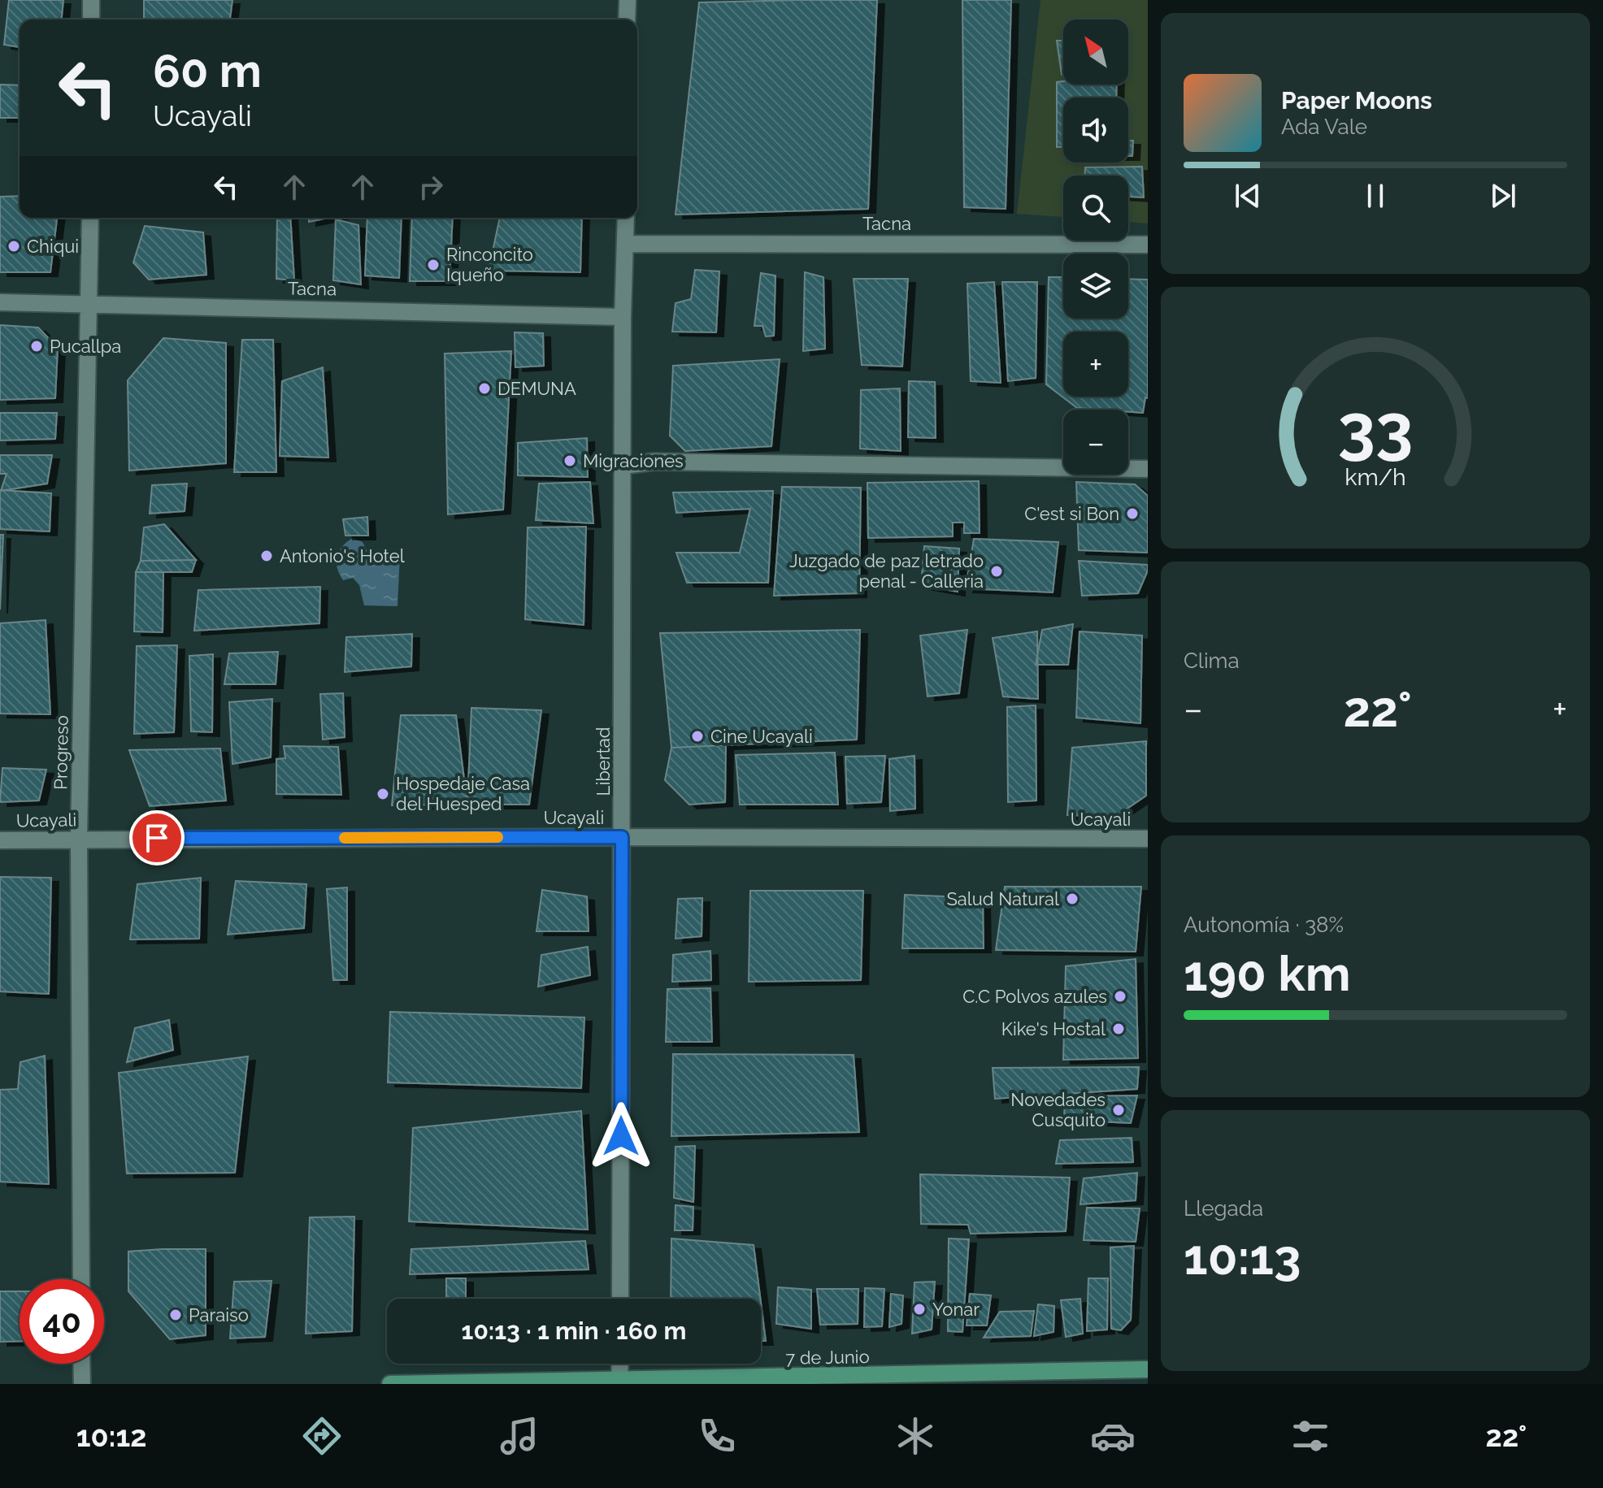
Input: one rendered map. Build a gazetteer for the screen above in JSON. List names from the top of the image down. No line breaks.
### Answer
{"streets":{"main road":["7 de Junio"],"street":["Tacna","Progreso","Libertad","Ucayali"]},"crossings":[["Tacna","Progreso"],["Tacna","Libertad"],["Progreso","Ucayali"],["Libertad","Ucayali"]],"places":["Chiqui","Rinconcito Iqueño","Pucallpa","DEMUNA","Migraciones","C'est si Bon","Antonio's Hotel","Juzgado de paz letrado penal - Calleria","Cine Ucayali","Hospedaje Casa del Huesped","Salud Natural","C.C Polvos azules","Kike's Hostal","Novedades Cusquito","Yonar","Paraiso"],"north":"top left","page":{"map_buttons":["+","−"],"turn":["60 m","Ucayali"],"song":["Paper Moons","Ada Vale"],"tile":["Clima",["Autonomía · 38%","190 km"],["Llegada","10:13"]],"heat":["−","22°","+"],"limit":"40","trip":"10:13 · 1 min · 160 m","tabs":["10:12","22°"],"gauge":["33","km/h"]}}
